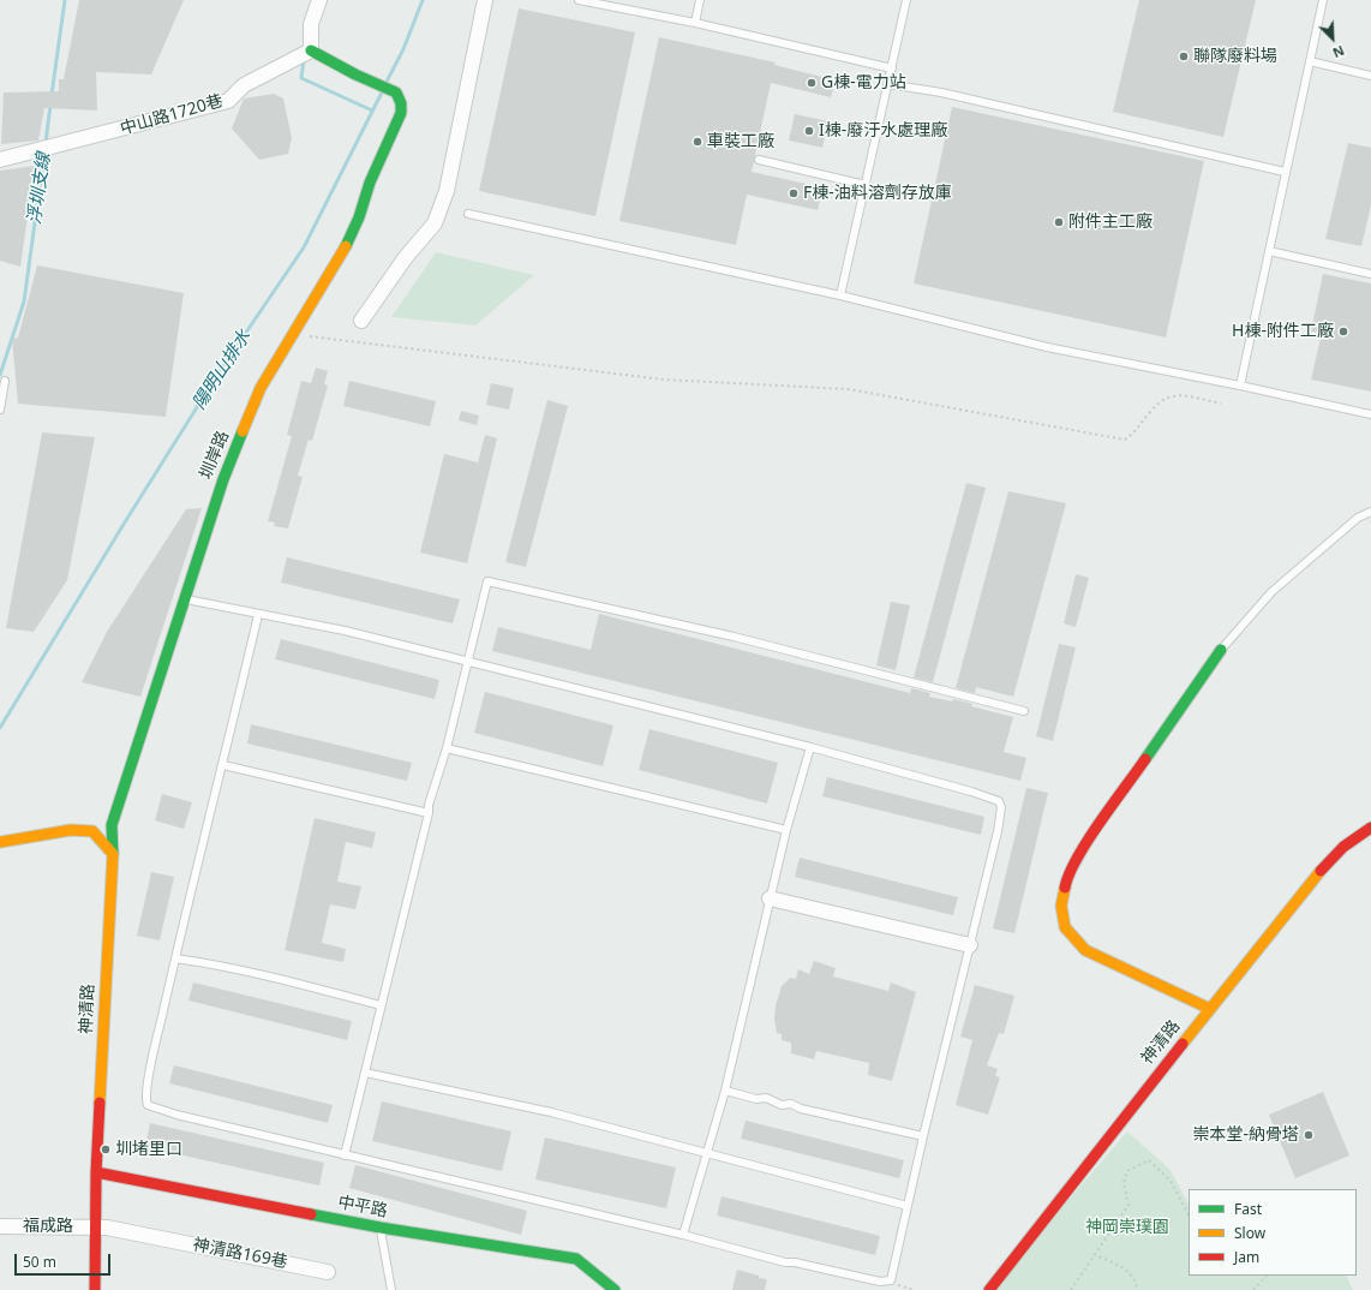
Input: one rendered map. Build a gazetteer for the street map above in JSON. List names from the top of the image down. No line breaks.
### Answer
{"streets":{"street":["中山路1720巷","圳岸路","神清路","中平路","福成路","神清路169巷"]},"crossings":[["中山路1720巷","圳岸路"],["圳岸路","神清路"],["神清路","中平路"],["神清路","福成路"],["神清路","神清路169巷"],["福成路","神清路169巷"]],"water":["浮圳支線","陽明山排水"],"parks":["神岡崇璞園"],"places":["聯隊廢料場","G棟-電力站","I棟-廢汙水處理廠","車裝工廠","F棟-油料溶劑存放庫","附件主工廠","H棟-附件工廠","崇本堂-納骨塔","圳堵里口"],"legend":["Fast","Slow","Jam"],"scale_bar":"50 m","north":"bottom right"}
